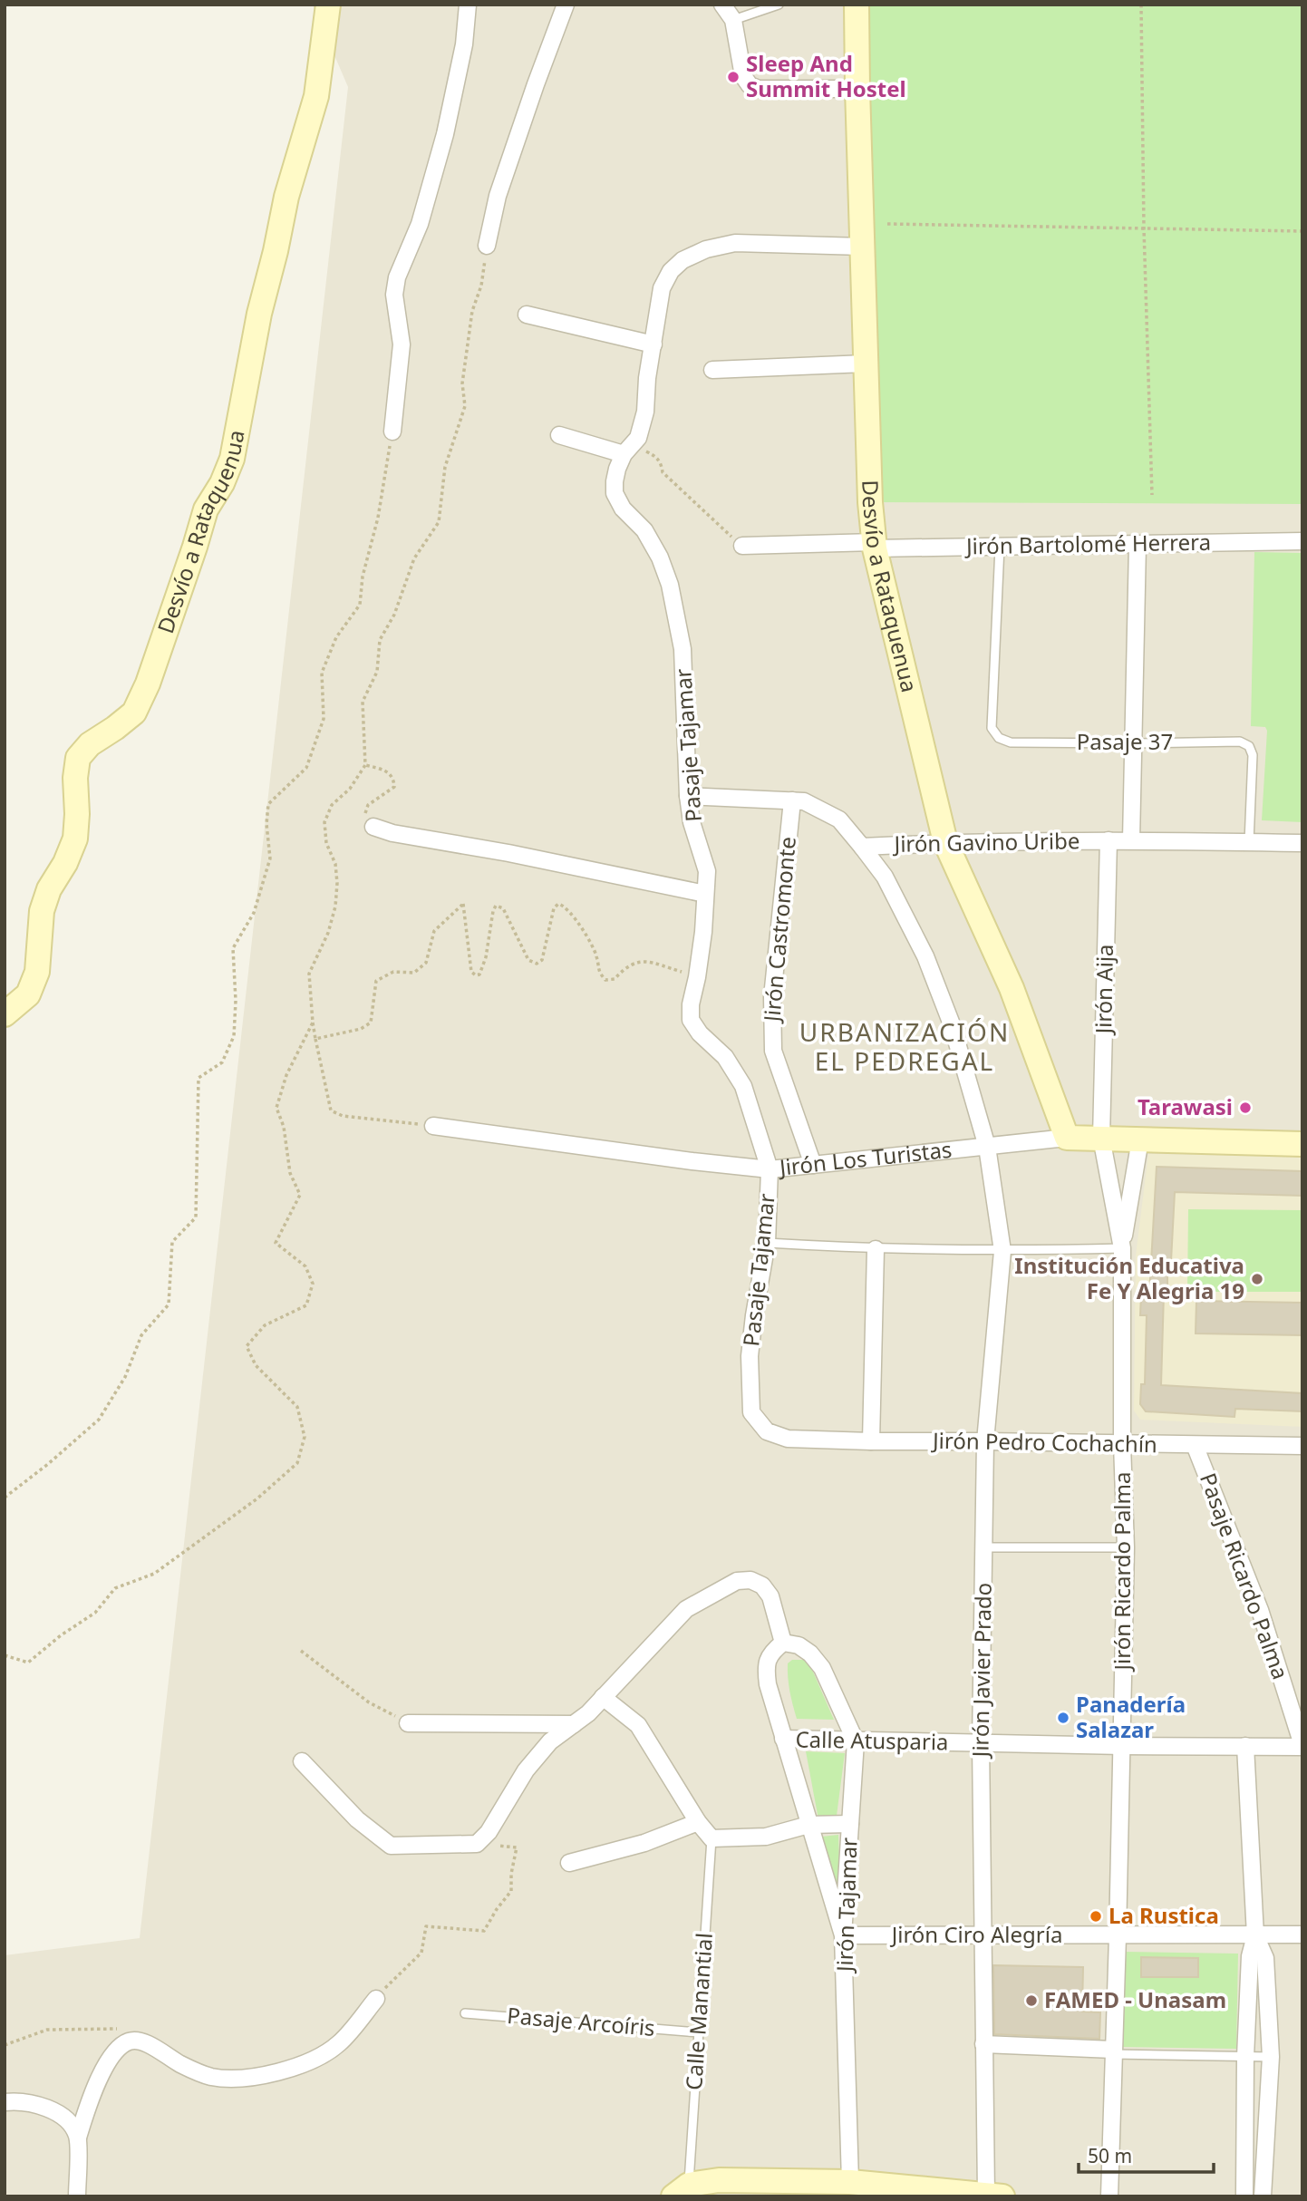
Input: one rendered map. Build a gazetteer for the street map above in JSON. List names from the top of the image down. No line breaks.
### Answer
{"streets":{"street":["Desvío a Rataquenua","Jirón Bartolomé Herrera","Pasaje Tajamar","Jirón Gavino Uribe","Jirón Castromonte","Jirón Aija","Jirón Los Turistas","Jirón Pedro Cochachín","Jirón Ricardo Palma","Pasaje Ricardo Palma","Jirón Javier Prado","Calle Atusparia","Jirón Tajamar","Jirón Ciro Alegría"],"lane":["Pasaje 37","Calle Manantial","Pasaje Arcoíris"]},"crossings":[["Desvío a Rataquenua","Jirón Bartolomé Herrera"],["Desvío a Rataquenua","Pasaje Tajamar"],["Desvío a Rataquenua","Jirón Gavino Uribe"],["Desvío a Rataquenua","Jirón Los Turistas"],["Jirón Bartolomé Herrera","Pasaje 37"],["Pasaje 37","Jirón Gavino Uribe"],["Pasaje Tajamar","Jirón Gavino Uribe"],["Pasaje Tajamar","Jirón Los Turistas"],["Pasaje Tajamar","Jirón Pedro Cochachín"],["Jirón Gavino Uribe","Jirón Castromonte"],["Jirón Gavino Uribe","Jirón Aija"],["Jirón Gavino Uribe","Jirón Javier Prado"],["Jirón Castromonte","Jirón Los Turistas"],["Jirón Aija","Jirón Los Turistas"],["Jirón Aija","Jirón Ricardo Palma"],["Jirón Los Turistas","Jirón Ricardo Palma"],["Jirón Los Turistas","Jirón Javier Prado"],["Jirón Pedro Cochachín","Jirón Ricardo Palma"],["Jirón Pedro Cochachín","Pasaje Ricardo Palma"],["Jirón Pedro Cochachín","Jirón Javier Prado"],["Jirón Ricardo Palma","Calle Atusparia"],["Jirón Ricardo Palma","Jirón Ciro Alegría"],["Pasaje Ricardo Palma","Calle Atusparia"],["Jirón Javier Prado","Calle Atusparia"],["Jirón Javier Prado","Jirón Ciro Alegría"],["Calle Atusparia","Jirón Tajamar"],["Jirón Tajamar","Jirón Ciro Alegría"],["Calle Manantial","Pasaje Arcoíris"]],"districts":["URBANIZACIÓN EL PEDREGAL"],"places":["Sleep And Summit Hostel","Tarawasi","Institución Educativa Fe Y Alegria 19","Panadería Salazar","La Rustica","FAMED - Unasam"],"scale_bar":"50 m"}
